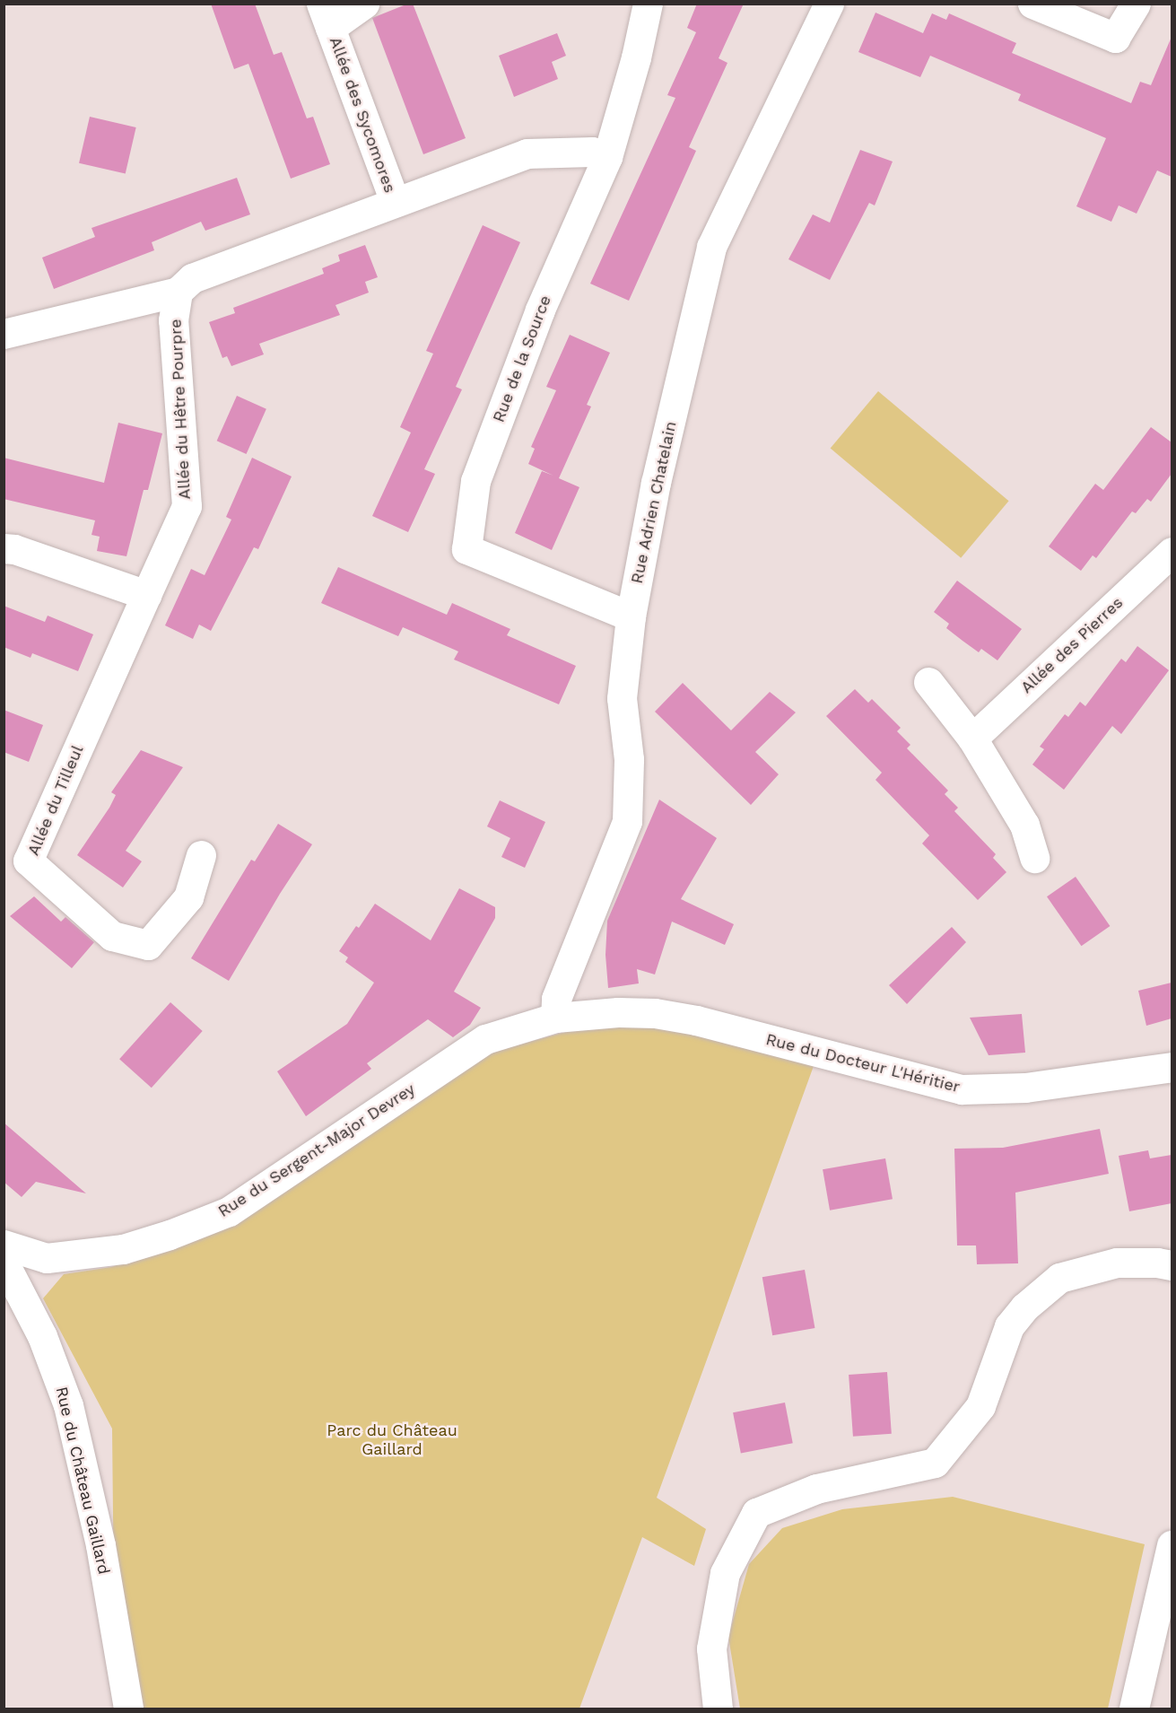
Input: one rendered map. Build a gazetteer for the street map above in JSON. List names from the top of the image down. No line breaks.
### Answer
{"streets":{"street":["Allée des Sycomores","Rue de la Source","Allée du Hêtre Pourpre","Rue Adrien Chatelain","Allée des Pierres","Allée du Tilleul","Rue du Docteur L'Héritier","Rue du Sergent-Major Devrey","Rue du Château Gaillard"]},"crossings":[["Rue de la Source","Rue Adrien Chatelain"],["Allée du Hêtre Pourpre","Allée du Tilleul"],["Rue Adrien Chatelain","Rue du Docteur L'Héritier"],["Rue Adrien Chatelain","Rue du Sergent-Major Devrey"],["Rue du Docteur L'Héritier","Rue du Sergent-Major Devrey"]],"parks":["Parc du Château Gaillard"]}
